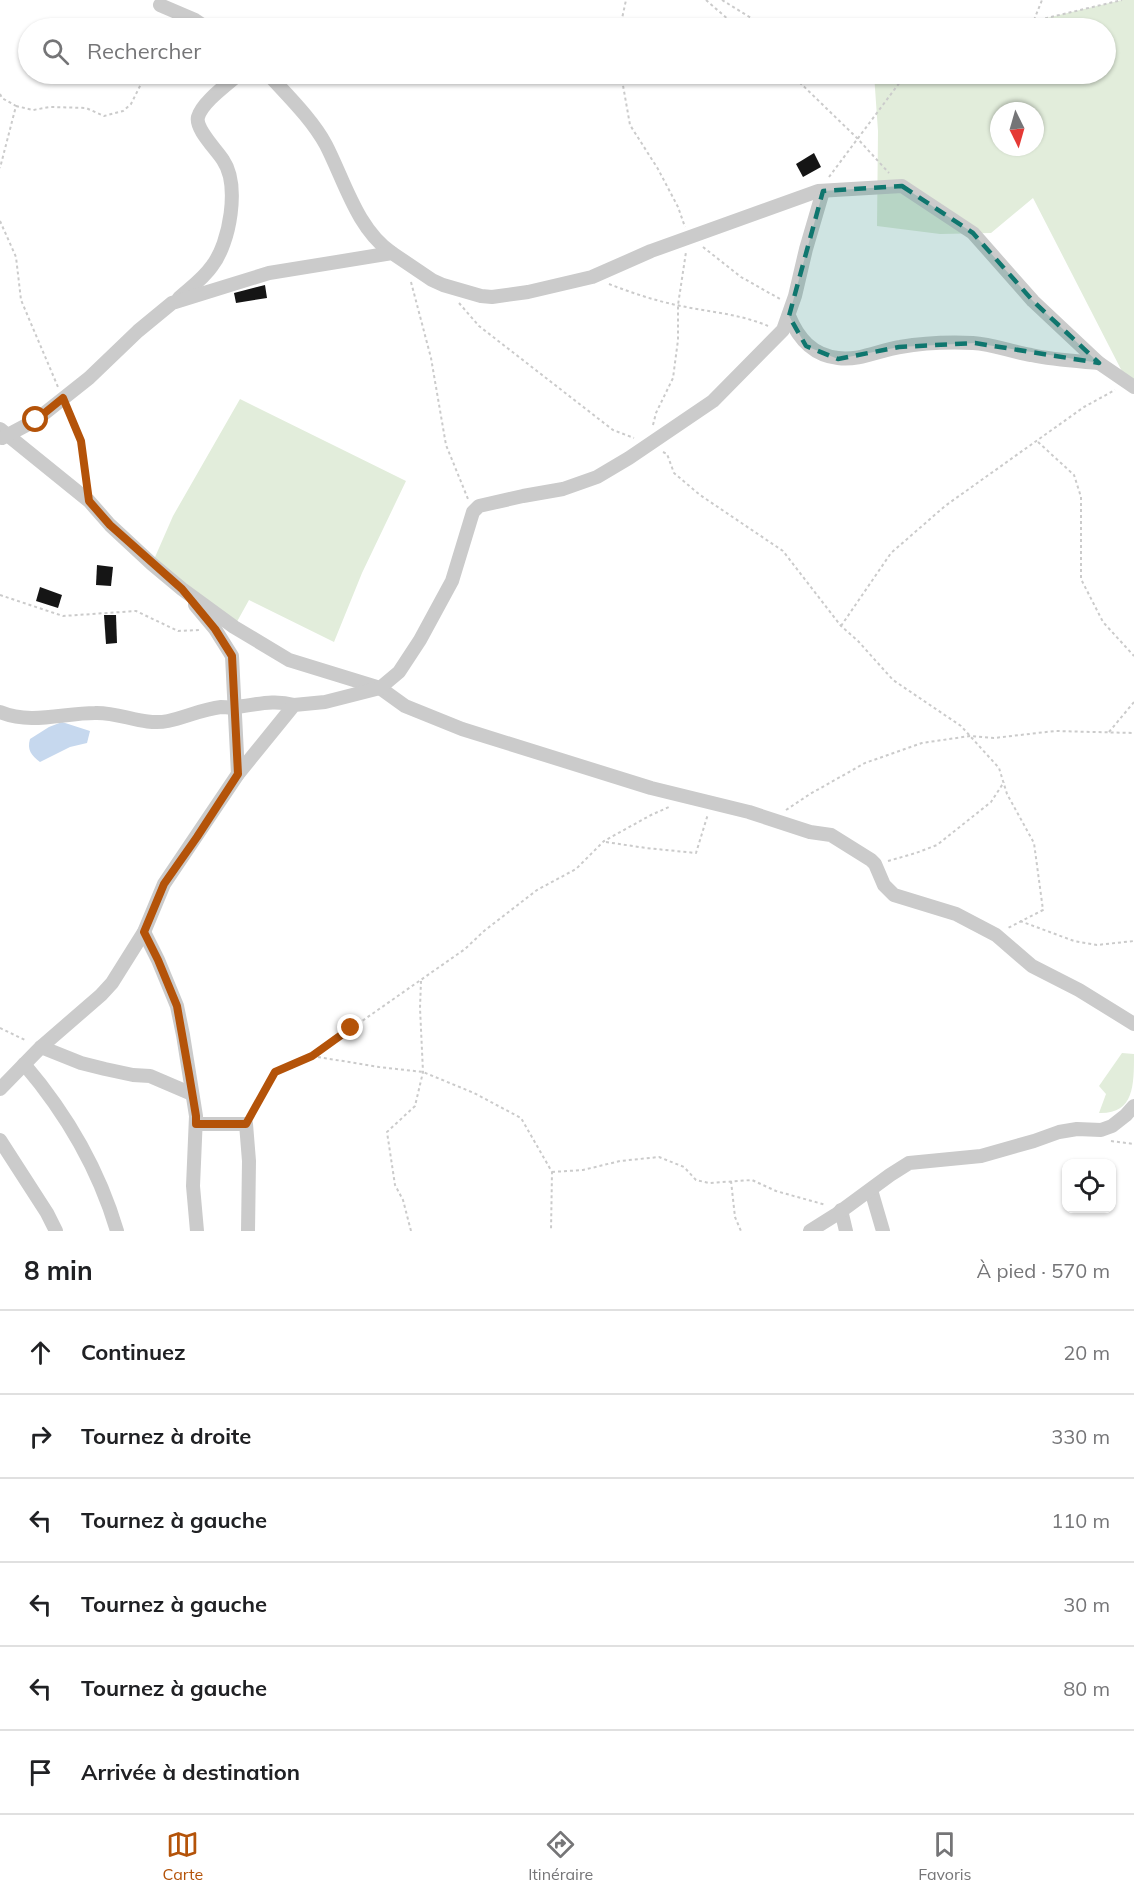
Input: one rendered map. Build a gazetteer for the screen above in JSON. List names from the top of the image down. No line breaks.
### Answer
{"north":"bottom","page":{"search":"Rechercher","heading":["8 min","À pied · 570 m"],"list":[["Continuez","20 m"],["Tournez à droite","330 m"],["Tournez à gauche","110 m"],["Tournez à gauche","30 m"],["Tournez à gauche","80 m"],"Arrivée à destination"],"nav":["Carte","Itinéraire","Favoris"]}}
